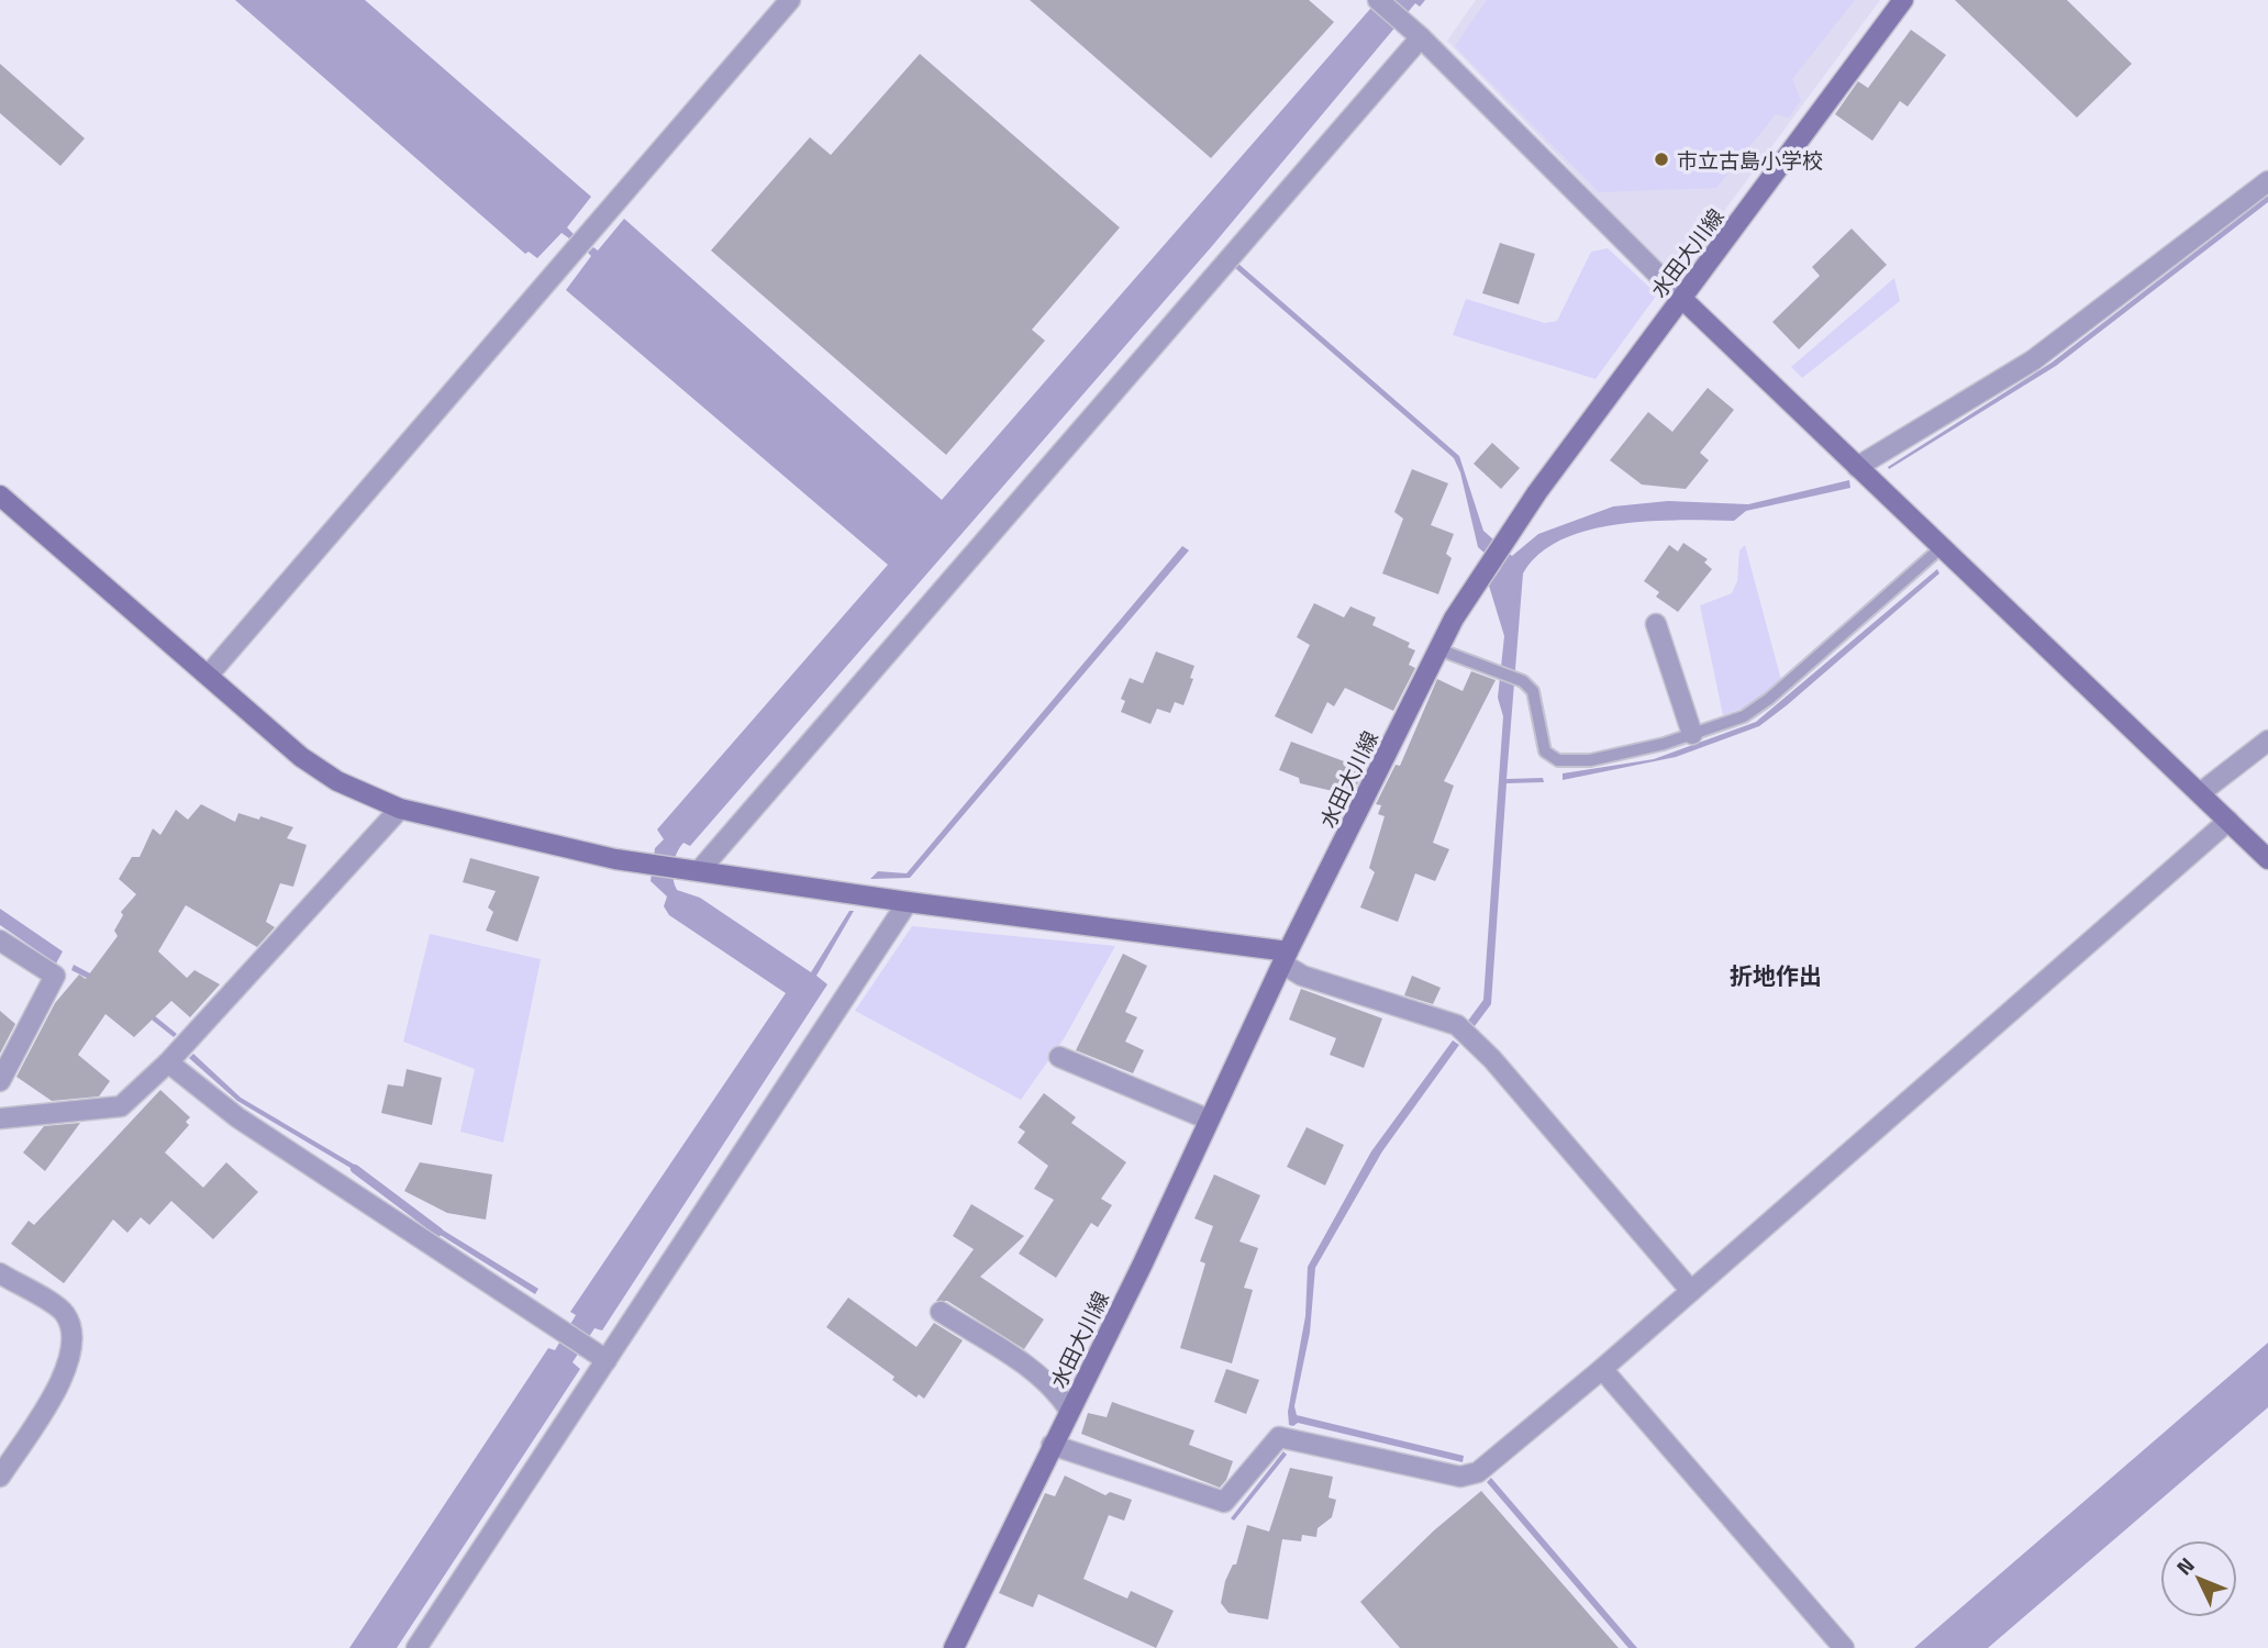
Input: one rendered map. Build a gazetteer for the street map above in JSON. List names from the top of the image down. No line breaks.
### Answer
{"streets":{"street":["水田大川線"]},"districts":["折地作出"],"places":["市立古島小学校"],"north":"top left"}
